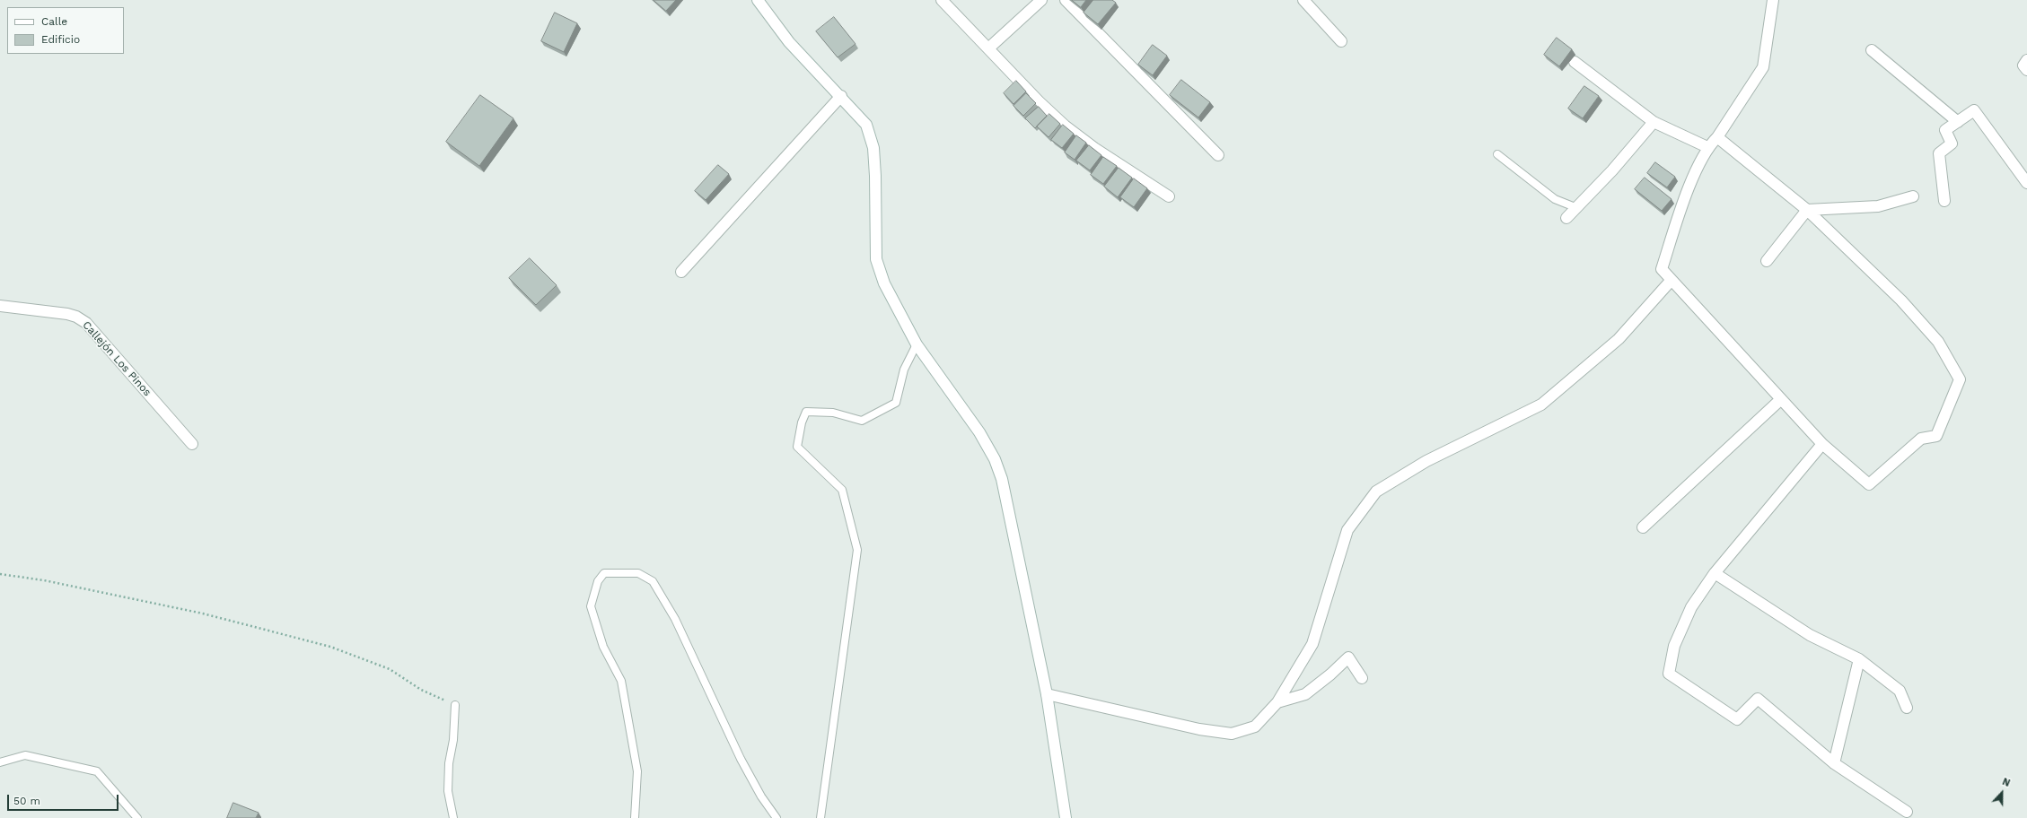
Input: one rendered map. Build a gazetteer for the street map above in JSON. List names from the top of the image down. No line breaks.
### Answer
{"streets":{"street":["Callejón Los Pinos"]},"legend":["Calle","Edificio"],"scale_bar":"50 m","north":"top"}
